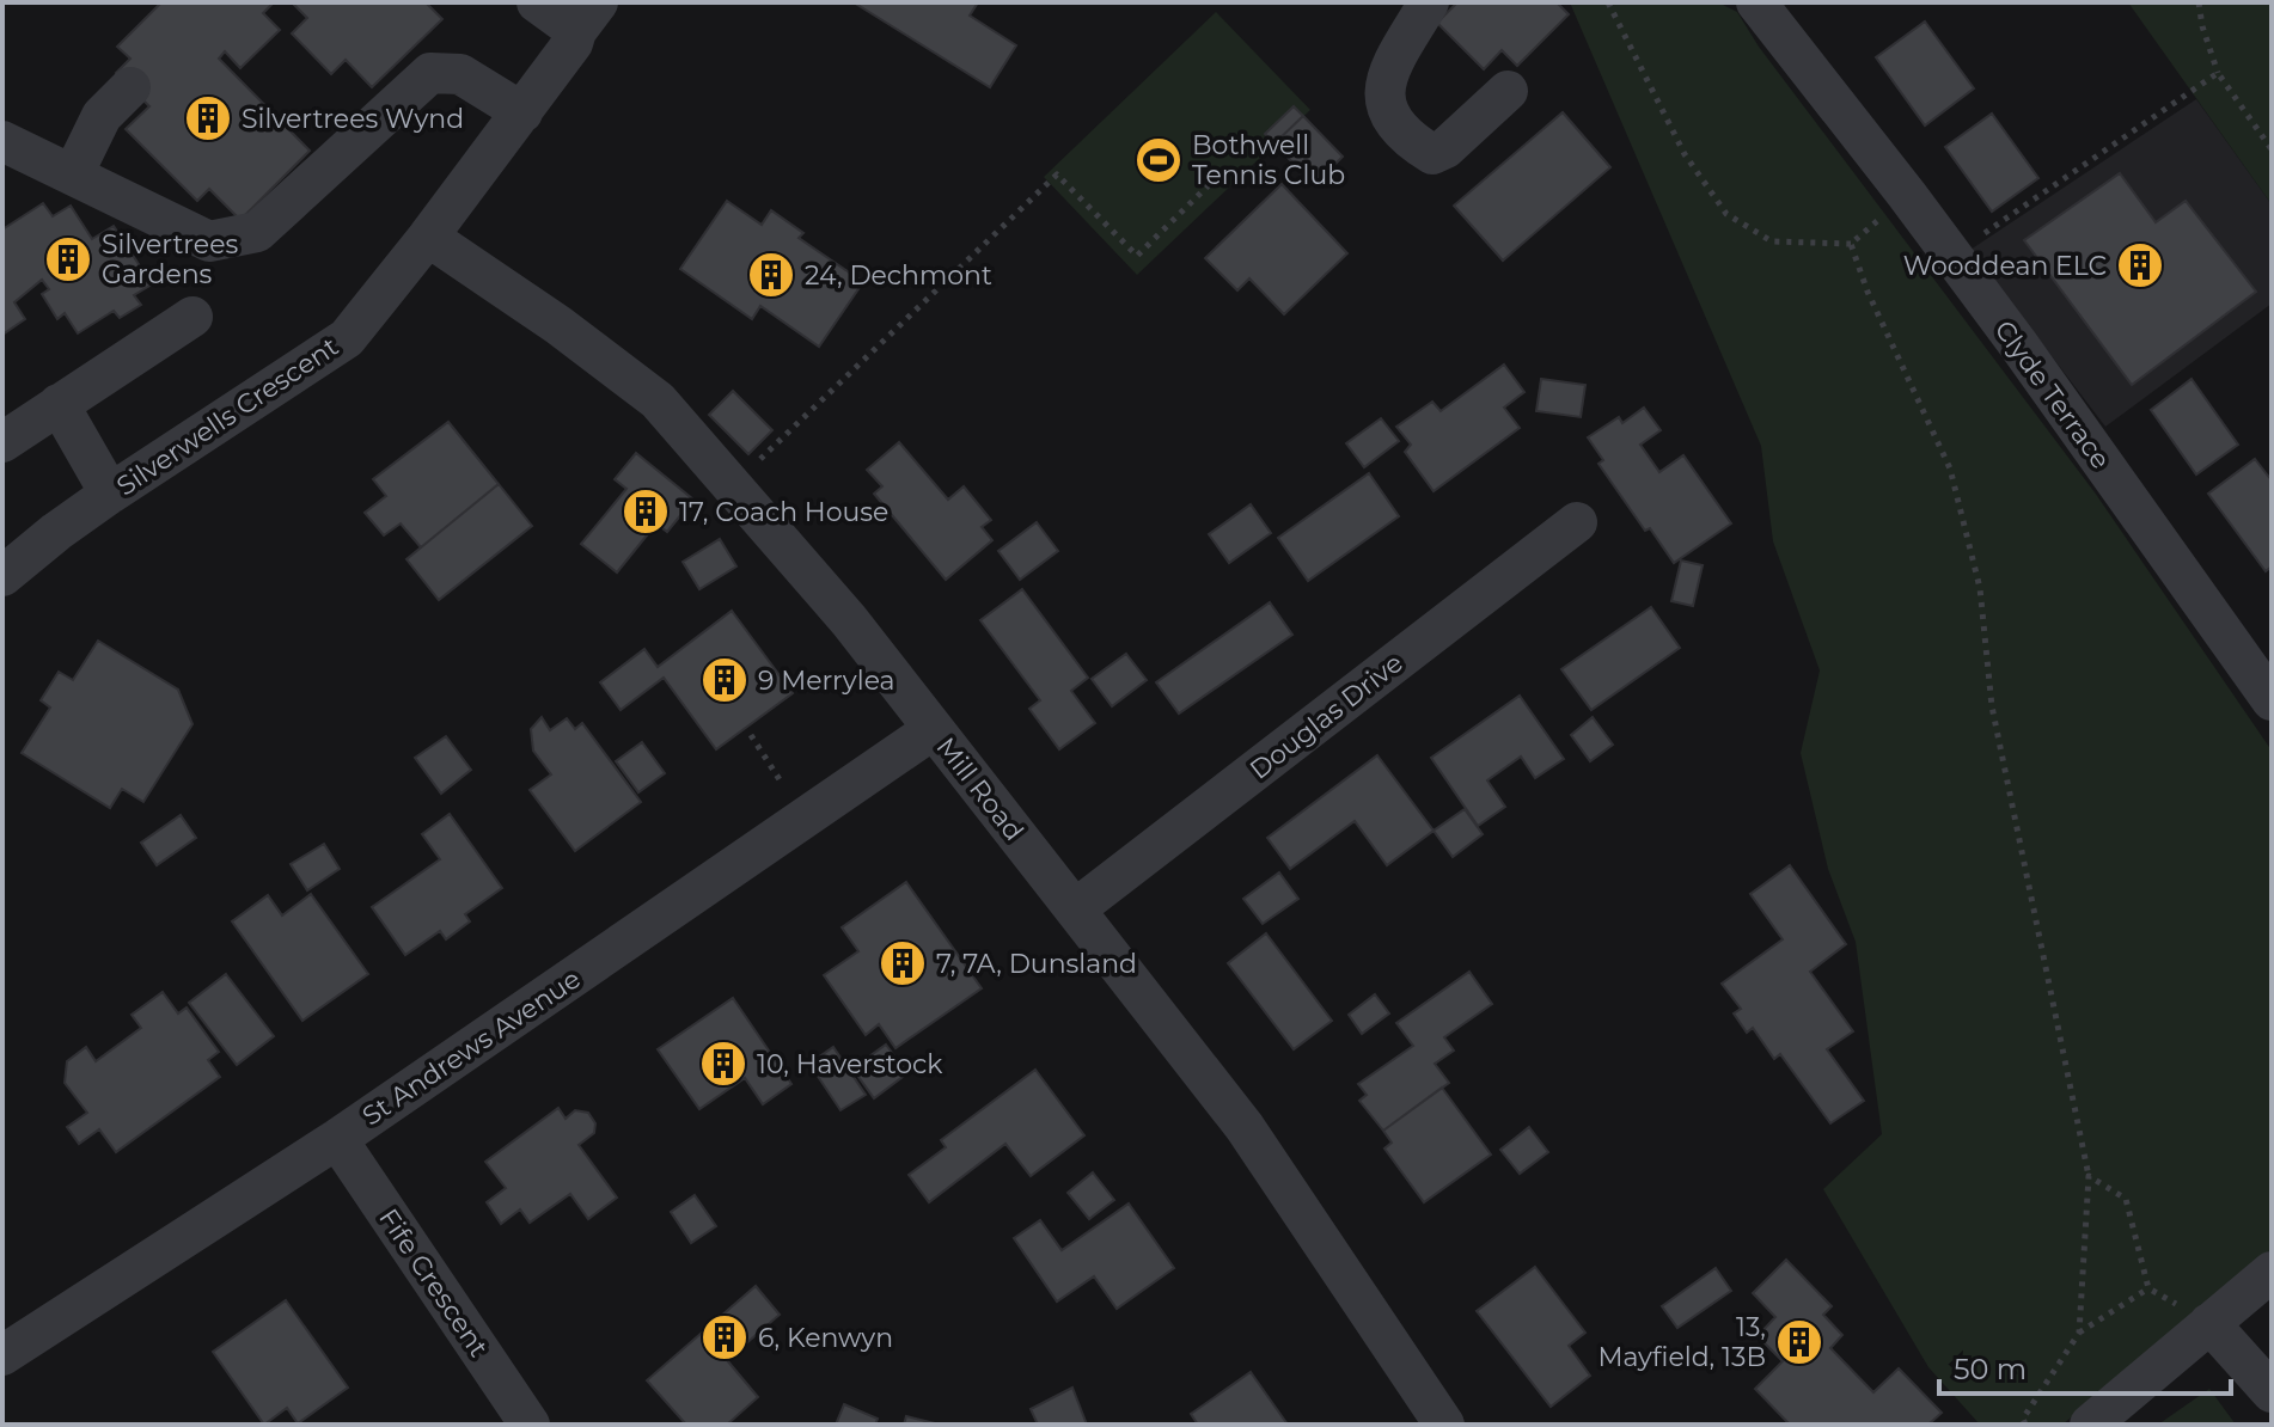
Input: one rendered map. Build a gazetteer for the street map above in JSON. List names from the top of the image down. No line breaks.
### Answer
{"streets":{"street":["Clyde Terrace","Silverwells Crescent","Douglas Drive","Mill Road","St Andrews Avenue","Fife Crescent"]},"crossings":[["Silverwells Crescent","Mill Road"],["Douglas Drive","Mill Road"],["Mill Road","St Andrews Avenue"],["St Andrews Avenue","Fife Crescent"]],"places":{"building":["Silvertrees Wynd","Silvertrees Gardens","Wooddean ELC","24, Dechmont","17, Coach House","9 Merrylea","7, 7A, Dunsland","10, Haverstock","6, Kenwyn","13, Mayfield, 13B"],"sports":["Bothwell Tennis Club"]},"scale_bar":"50 m"}
